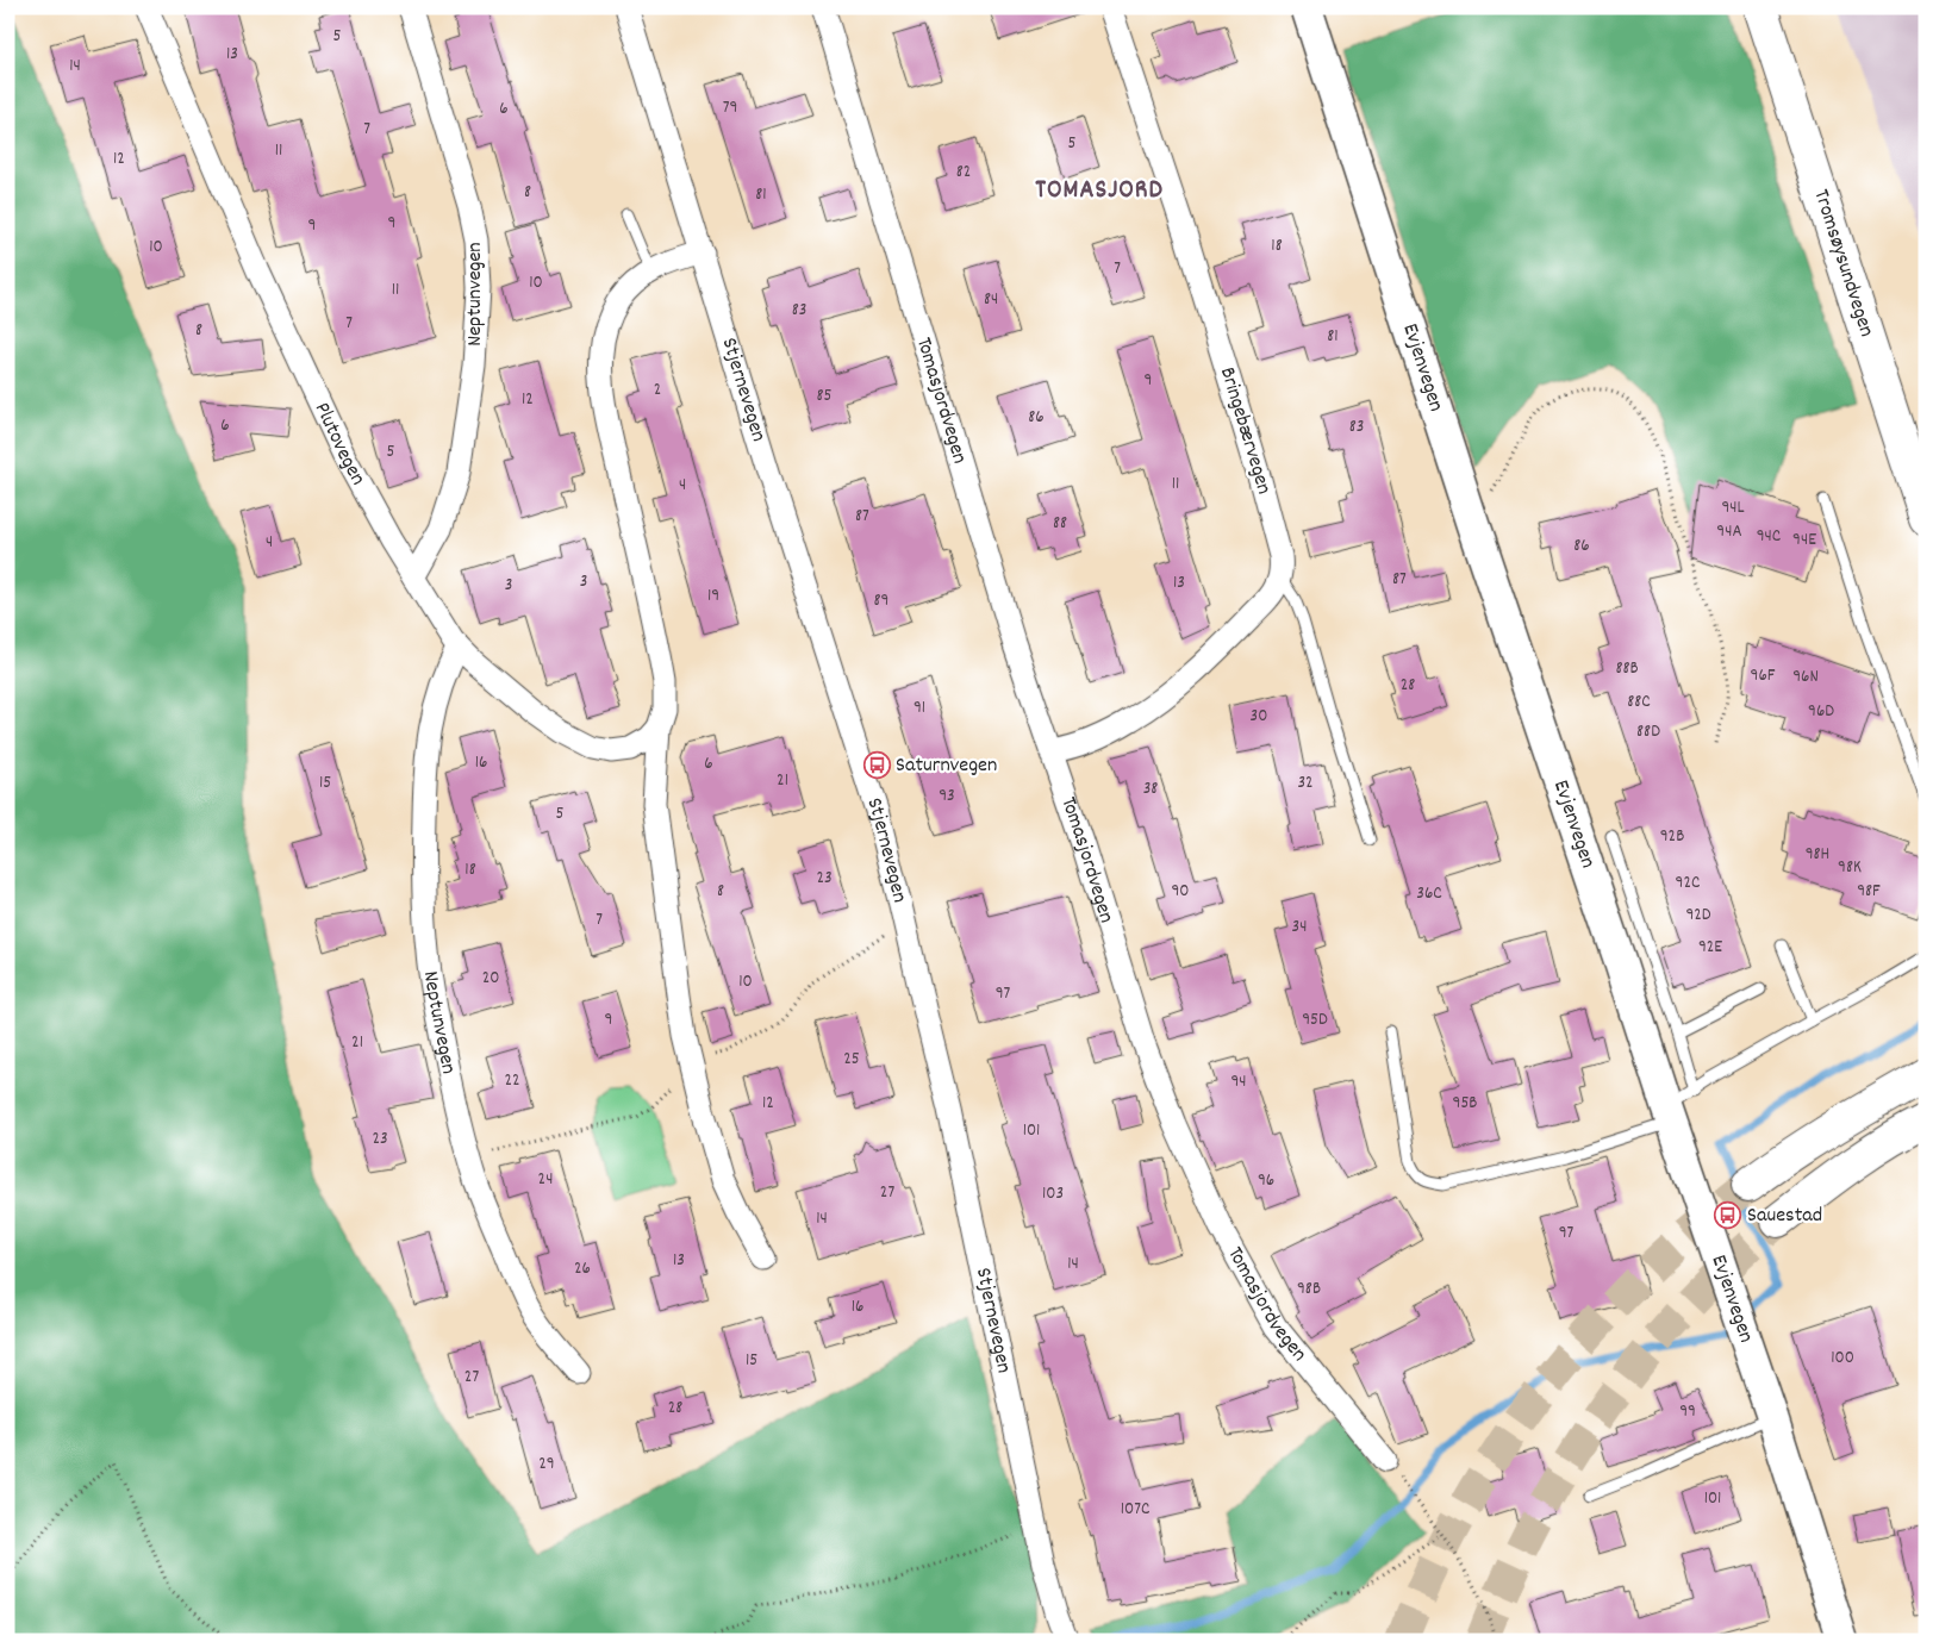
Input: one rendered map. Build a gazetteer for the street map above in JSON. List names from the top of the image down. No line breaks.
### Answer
{"streets":{"highway":["Tromsøysundvegen"],"street":["Neptunvegen","Evjenvegen","Stjernevegen","Tomasjordvegen","Bringebærvegen","Plutovegen"]},"crossings":[["Neptunvegen","Plutovegen"]],"districts":["TOMASJORD"],"places":{"bus stop":["Saturnvegen","Sauestad"]},"house_numbers":["5","13","14","79","6","7","5","11","12","82","8","81","9","9","18","10","7","10","11","84","83","7","8","81","9","2","85","12","86","6","83","5","11","4","94L","87","88","94A","94C","94E","4","86","87","3","13","3","19","89","88B","96F","96N","28","88C","91","96D","30","88D","16","6","21","15","32","38","93","5","92B","98H","98K","18","23","92C","8","90","98F","36C","92D","7","34","92E","20","10","97","9","95D","21","25","22","94","12","95B","101","23","24","96","27","103","14","97","13","14","26","98B","16","100","15","27","28","99","29","101","107C"]}
